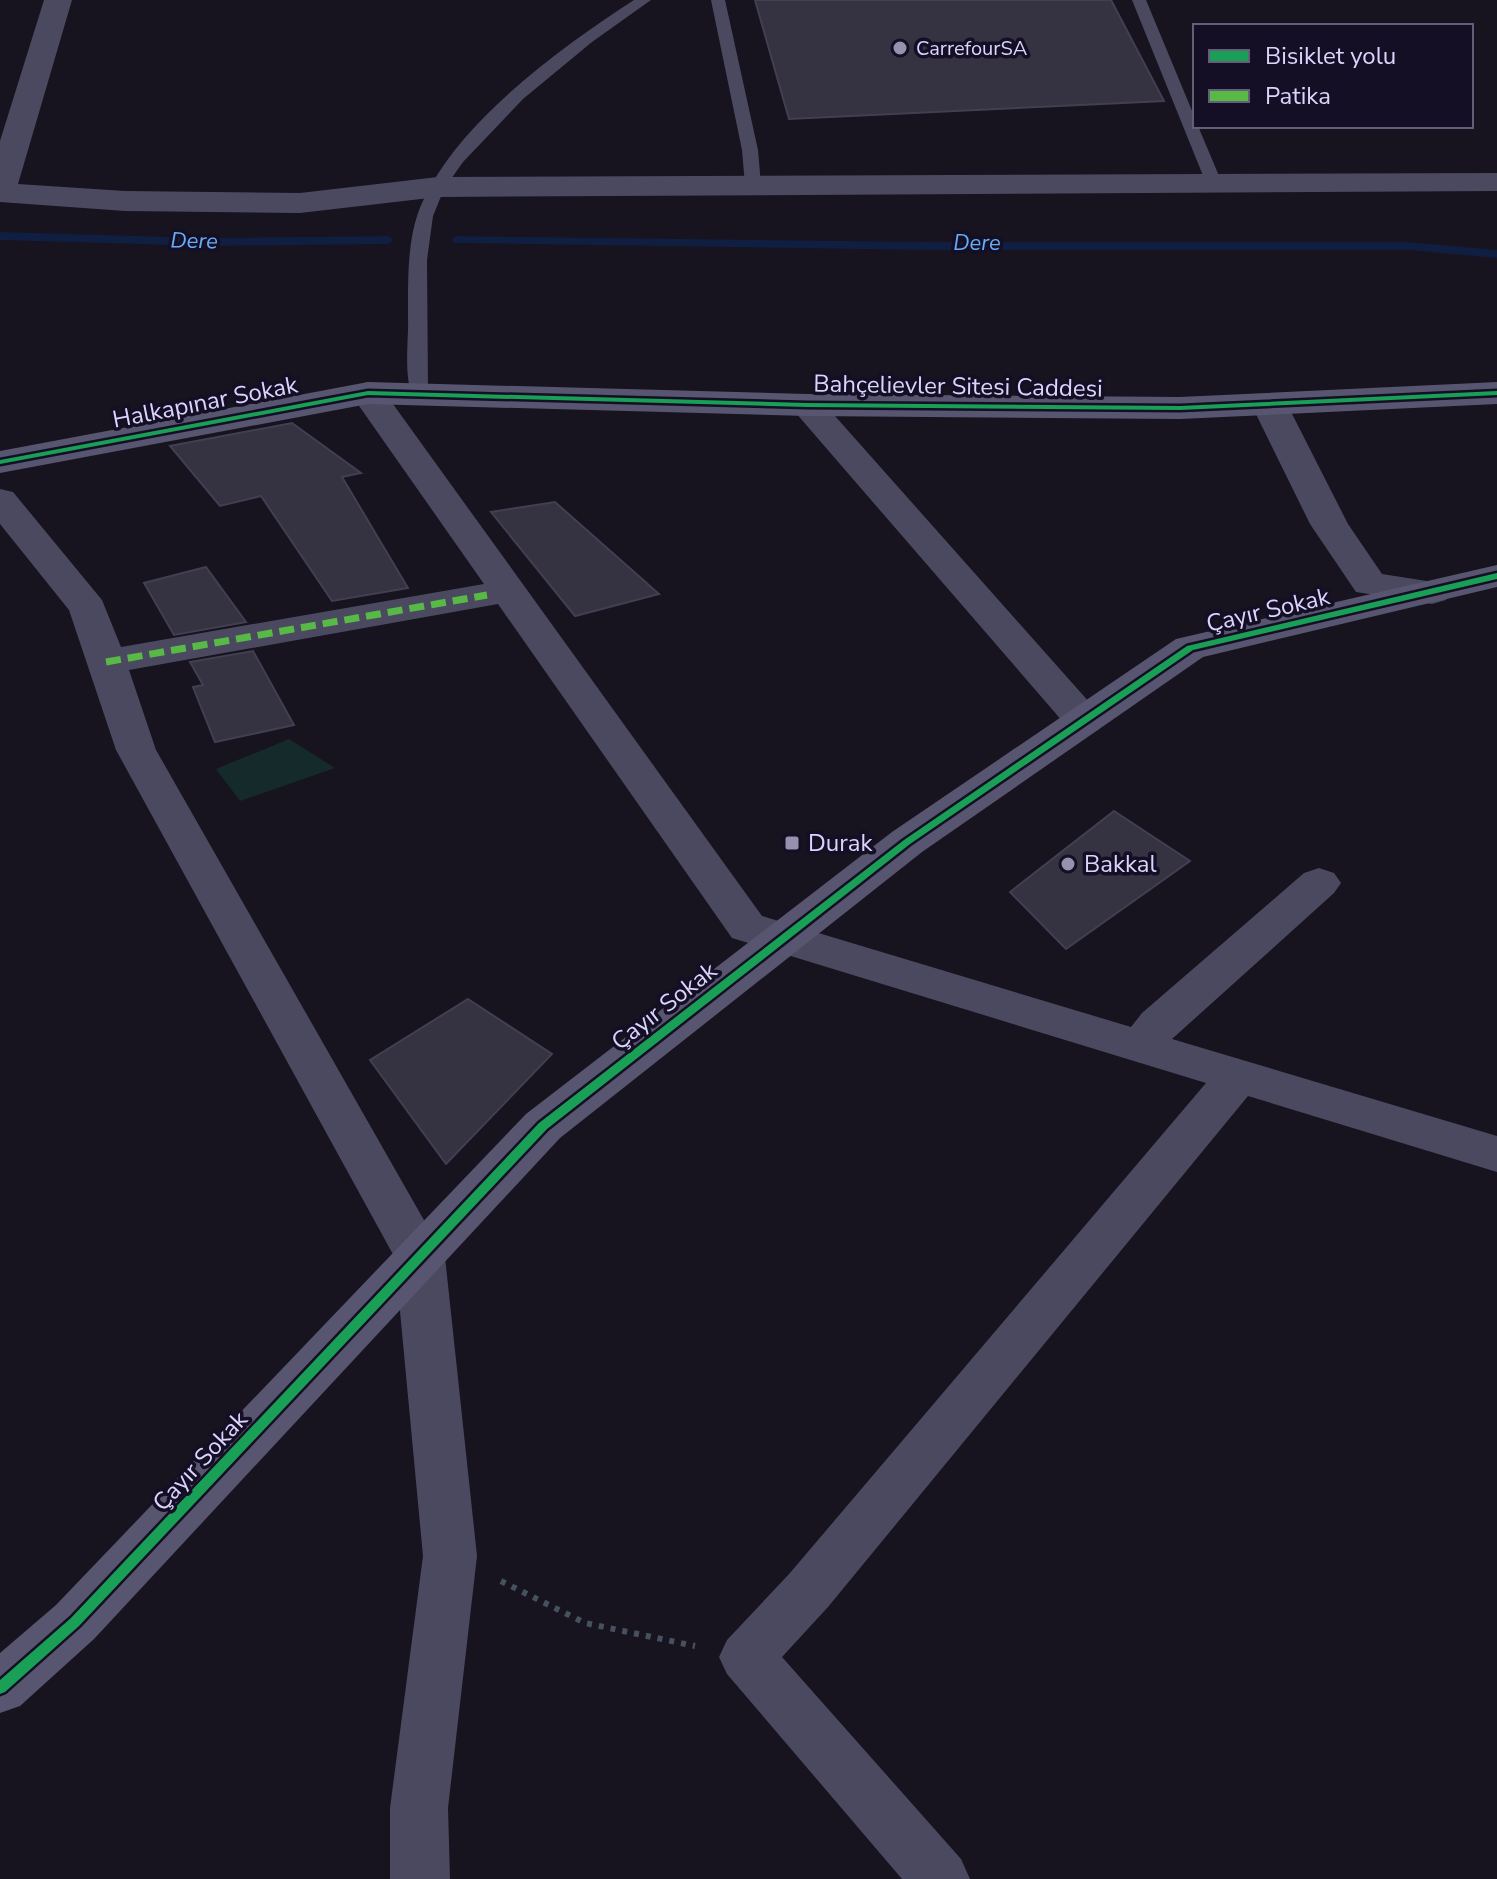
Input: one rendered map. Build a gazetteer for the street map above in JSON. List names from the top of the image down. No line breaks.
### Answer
{"streets":{"street":["Bahçelievler Sitesi Caddesi","Halkapınar Sokak","Çayır Sokak"]},"crossings":[["Bahçelievler Sitesi Caddesi","Halkapınar Sokak"]],"water":["Dere"],"places":{"other":["CarrefourSA","Bakkal"],"transit":["Durak"]},"legend":["Bisiklet yolu","Patika"]}
